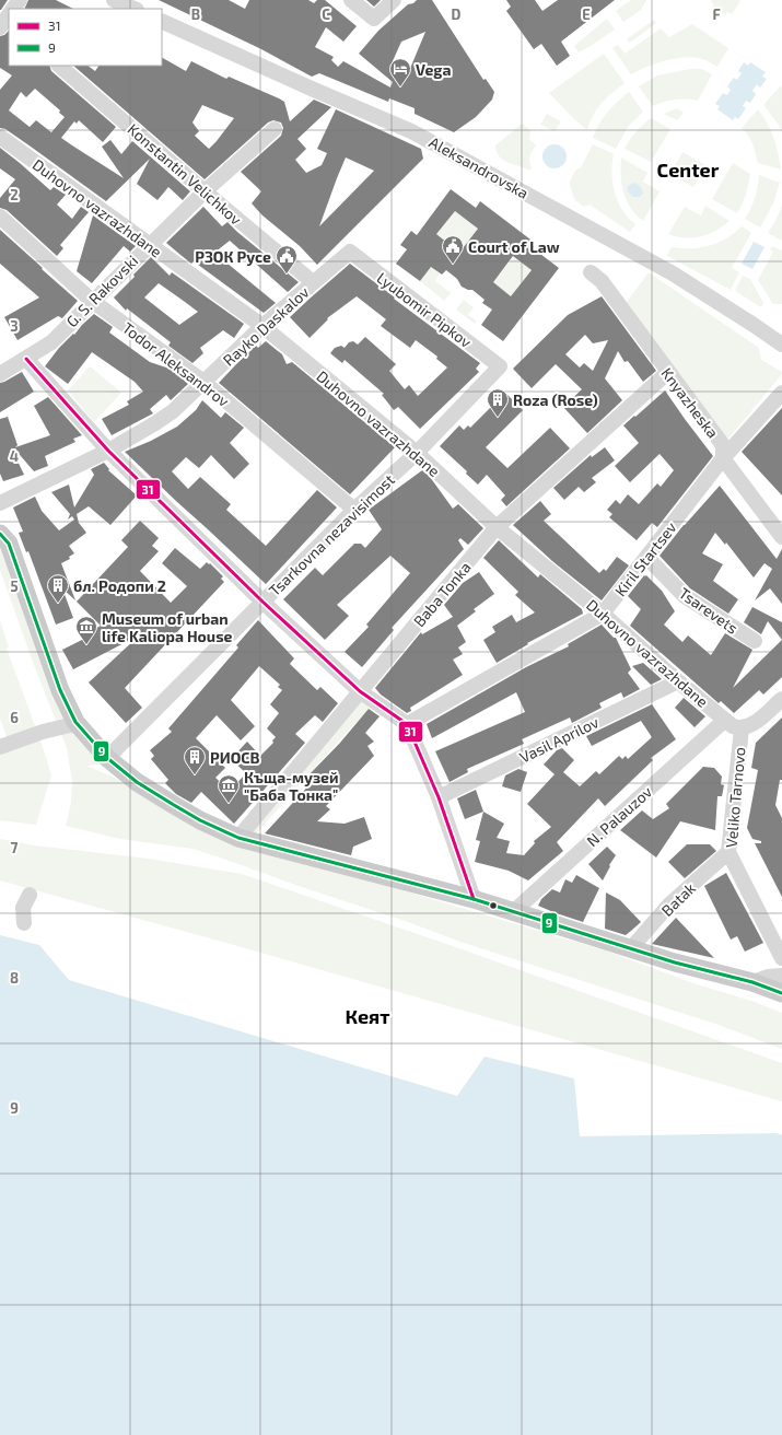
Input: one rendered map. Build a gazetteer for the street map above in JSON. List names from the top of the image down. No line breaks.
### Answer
{"streets":{"street":["Aleksandrovska","Konstantin Velichkov","Duhovno vazrazhdane","G. S. Rakovski","Lyubomir Pipkov","Rayko Daskalov","Todor Aleksandrov","Knyazheska","Tsarkovna nezavisimost","Kiril Startsev","Baba Tonka","Tsarevets","Vasil Aprilov","Veliko Tarnovo","N. Palauzov","Batak"]},"crossings":[["Konstantin Velichkov","G. S. Rakovski"],["Konstantin Velichkov","Rayko Daskalov"],["Duhovno vazrazhdane","G. S. Rakovski"],["Duhovno vazrazhdane","Rayko Daskalov"],["Duhovno vazrazhdane","Tsarkovna nezavisimost"],["Duhovno vazrazhdane","Kiril Startsev"],["Duhovno vazrazhdane","Baba Tonka"],["Duhovno vazrazhdane","Vasil Aprilov"],["Duhovno vazrazhdane","Veliko Tarnovo"],["Duhovno vazrazhdane","N. Palauzov"],["G. S. Rakovski","Todor Aleksandrov"],["Lyubomir Pipkov","Rayko Daskalov"],["Lyubomir Pipkov","Tsarkovna nezavisimost"],["Rayko Daskalov","Todor Aleksandrov"],["Todor Aleksandrov","Tsarkovna nezavisimost"],["Knyazheska","Kiril Startsev"],["Knyazheska","Baba Tonka"],["Kiril Startsev","Tsarevets"],["Veliko Tarnovo","Batak"]],"districts":["Center","Кеят"],"places":{"hotel":["Vega"],"public building":["Сourt of Law","РЗОК Русе"],"building":["Roza (Rose)","бл. Родопи 2","РИОСВ"],"museum":["Museum of urban life Kaliopa House","Къща-музей \"Баба Тонка\""]},"lines":["transit line 31","transit line 9"],"legend":["31","9"],"grid":{"columns":["B","C","D","E","F"],"rows":["2","3","4","5","6","7","8","9"]}}
